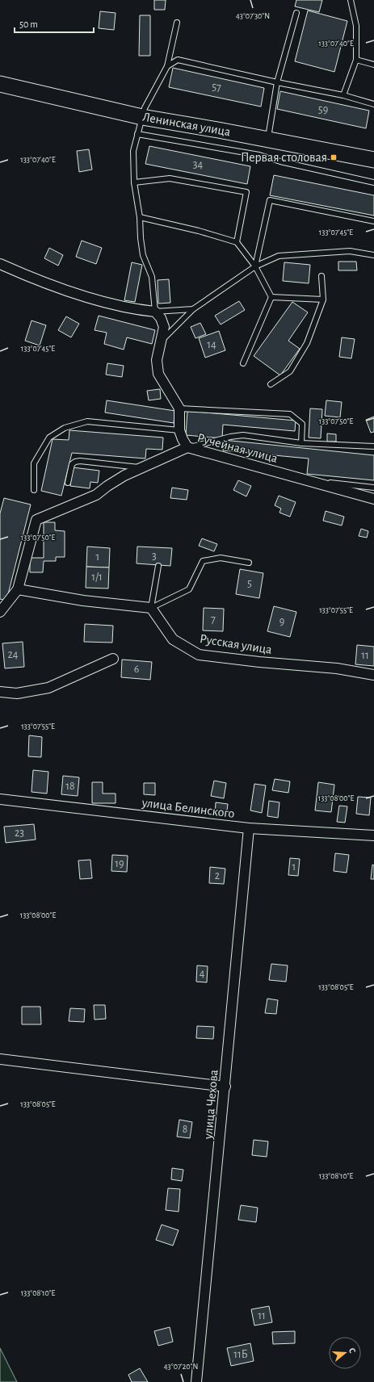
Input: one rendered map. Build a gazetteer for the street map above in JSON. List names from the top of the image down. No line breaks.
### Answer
{"streets":{"main road":["Ленинская улица"],"street":["Ручейная улица","Русская улица","улица Белинского","улица Чехова"]},"crossings":[["улица Белинского","улица Чехова"]],"places":{"transit":["Первая столовая"]},"house_numbers":["57","59","34","14","3","1","1/1","5","7","9","24","11","6","18","23","19","1","2","4","8","11","11Б"],"scale_bar":"50 m","north":"right","coordinates":["43°07'30\"N","133°07'40\"E","133°07'45\"E","133°07'50\"E","133°07'55\"E","133°08'00\"E","133°08'05\"E","133°08'10\"E","43°07'20\"N"]}
